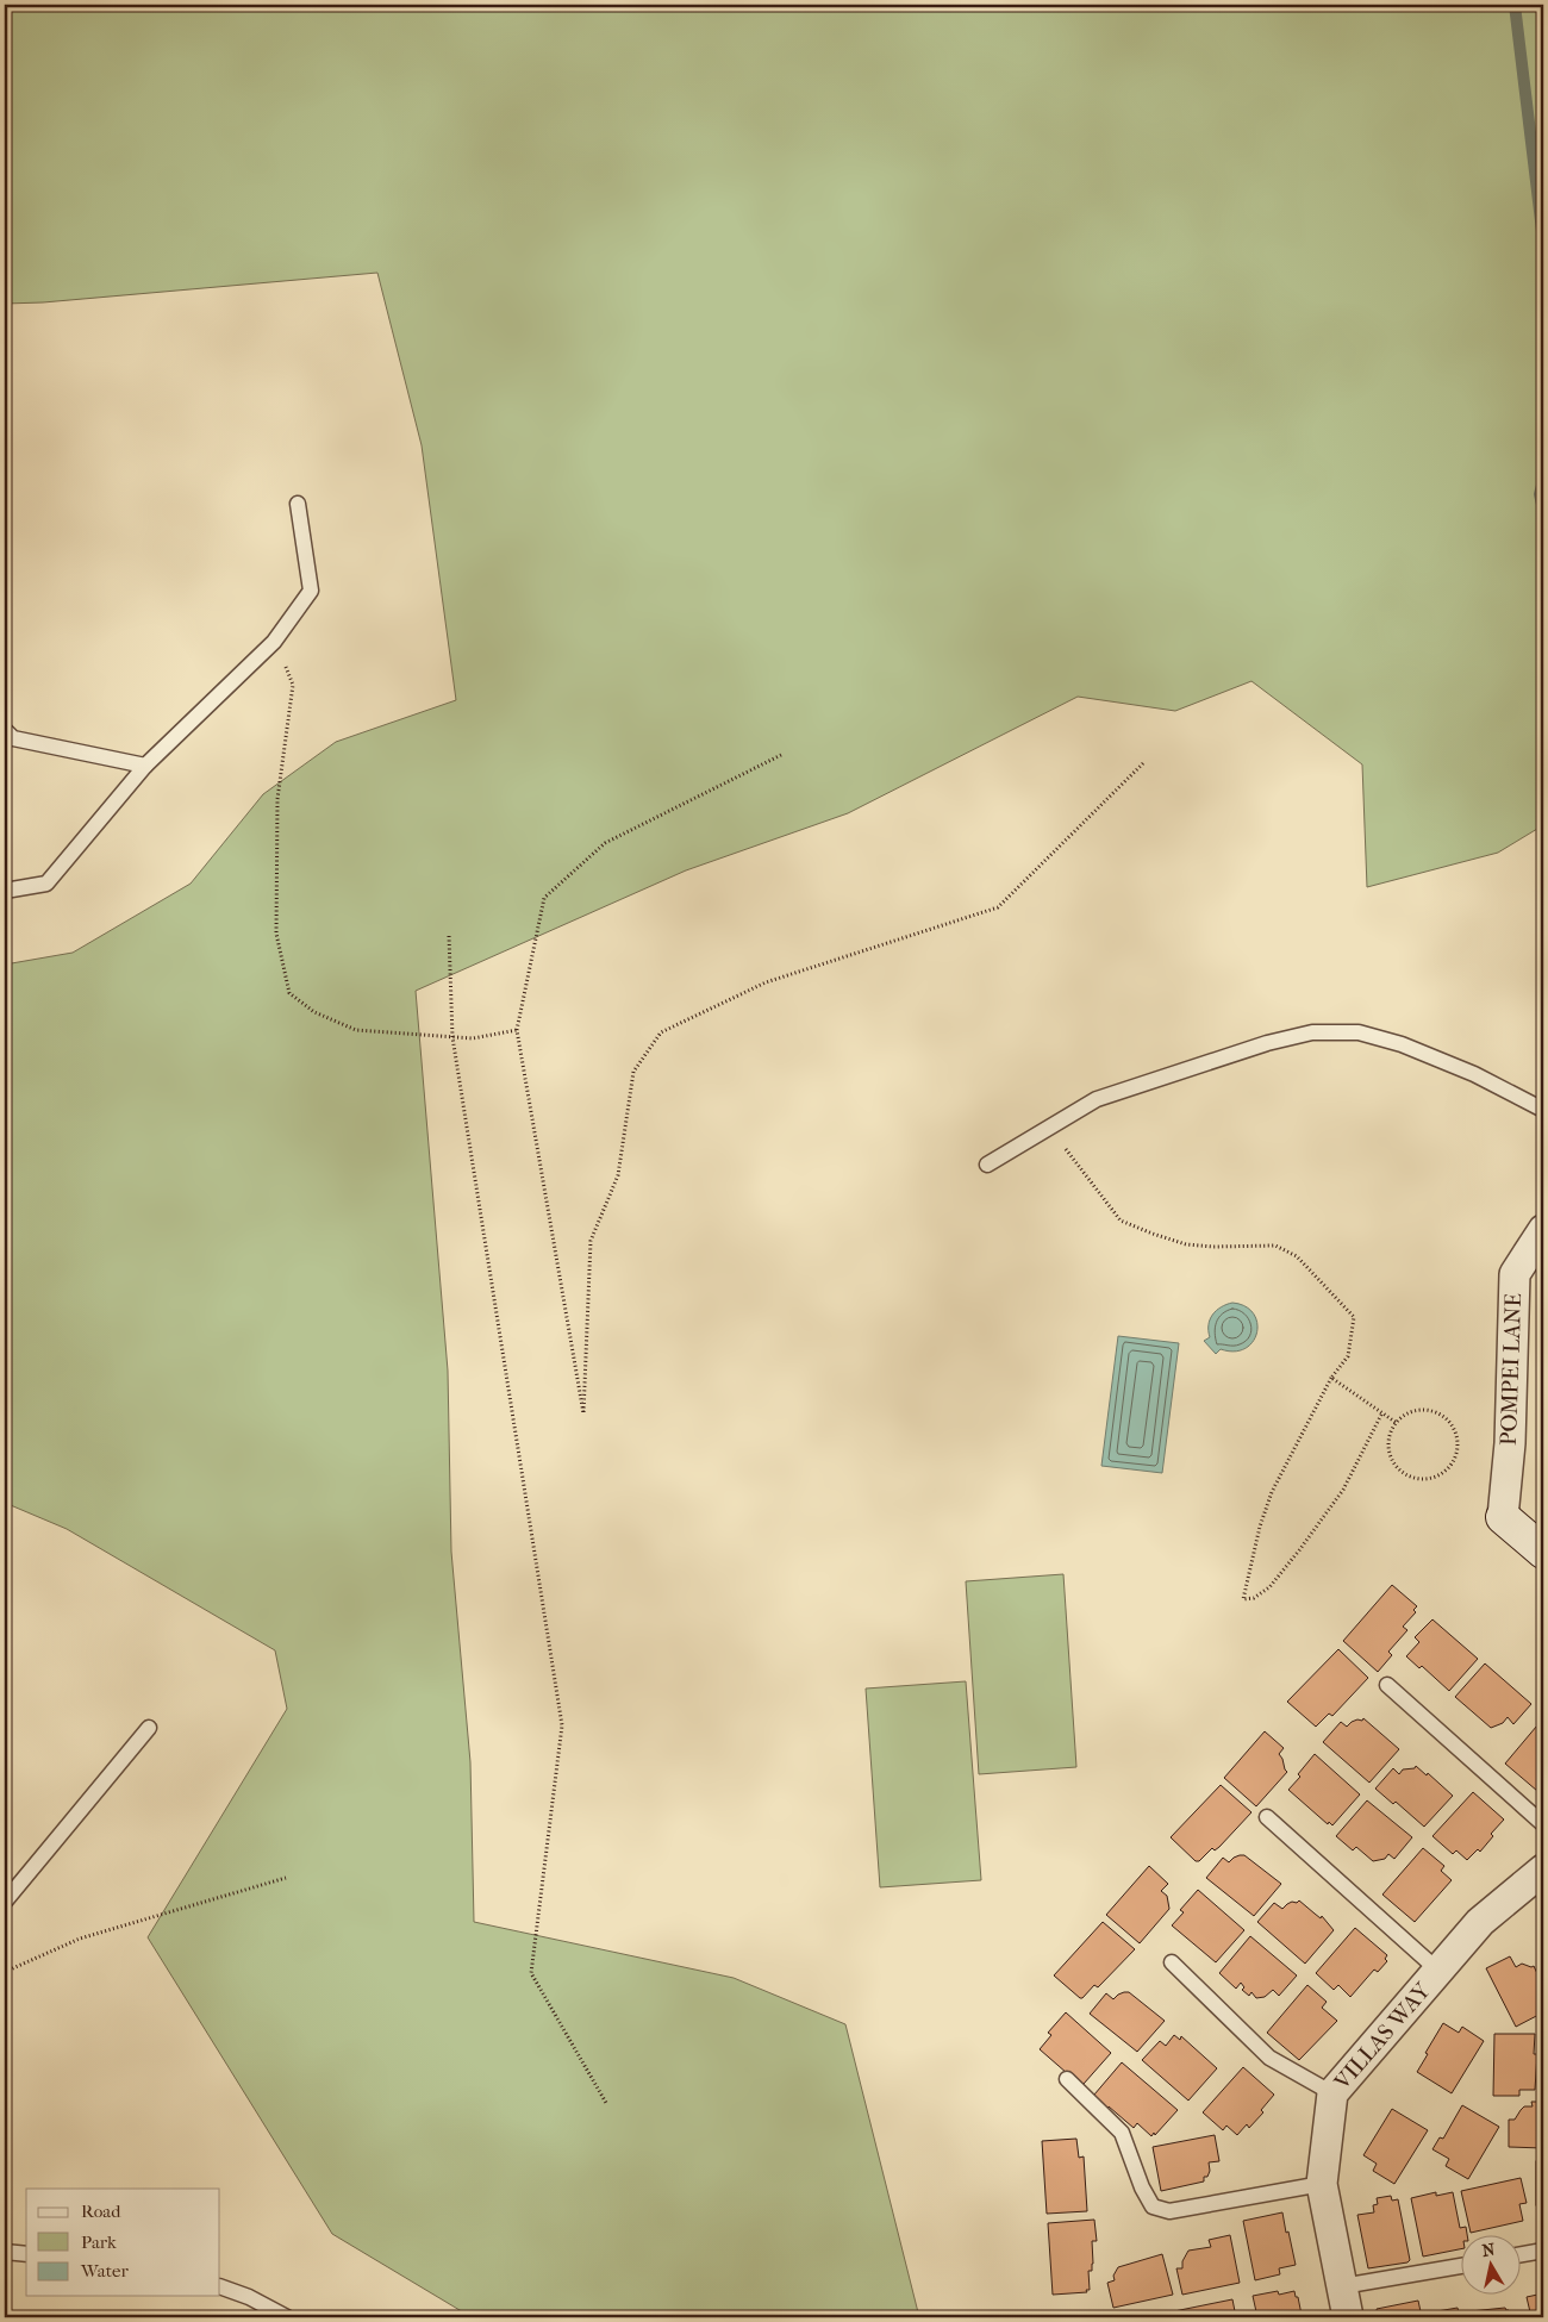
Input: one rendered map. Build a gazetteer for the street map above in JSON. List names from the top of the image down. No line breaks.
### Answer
{"streets":{"street":["POMPEI LANE","VILLAS WAY"]},"legend":["Road","Park","Water"],"north":"top"}
